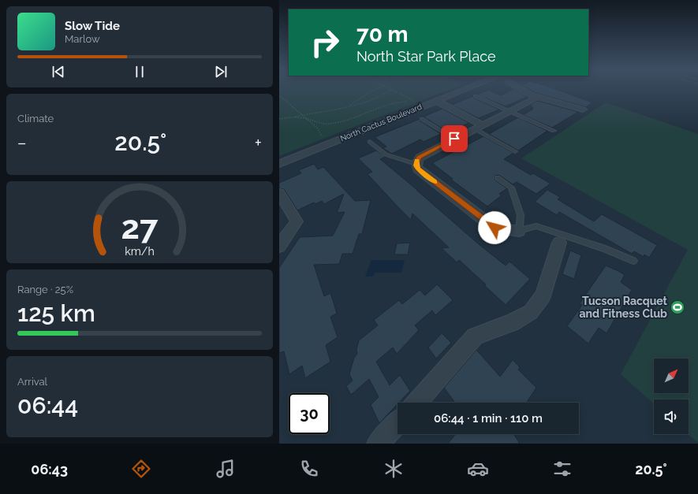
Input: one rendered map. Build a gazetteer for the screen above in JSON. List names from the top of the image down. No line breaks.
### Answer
{"streets":{"street":["North Cactus Boulevard"]},"places":{"sports":["Tucson Racquet and Fitness Club"]},"north":"top right","page":{"turn":["70 m","North Star Park Place"],"song":["Slow Tide","Marlow"],"tile":["Climate",["Range · 25%","125 km"],["Arrival","06:44"]],"heat":["−","20.5°","+"],"limit":"30","trip":"06:44 · 1 min · 110 m","tabs":["06:43","20.5°"],"gauge":["27","km/h"]}}
